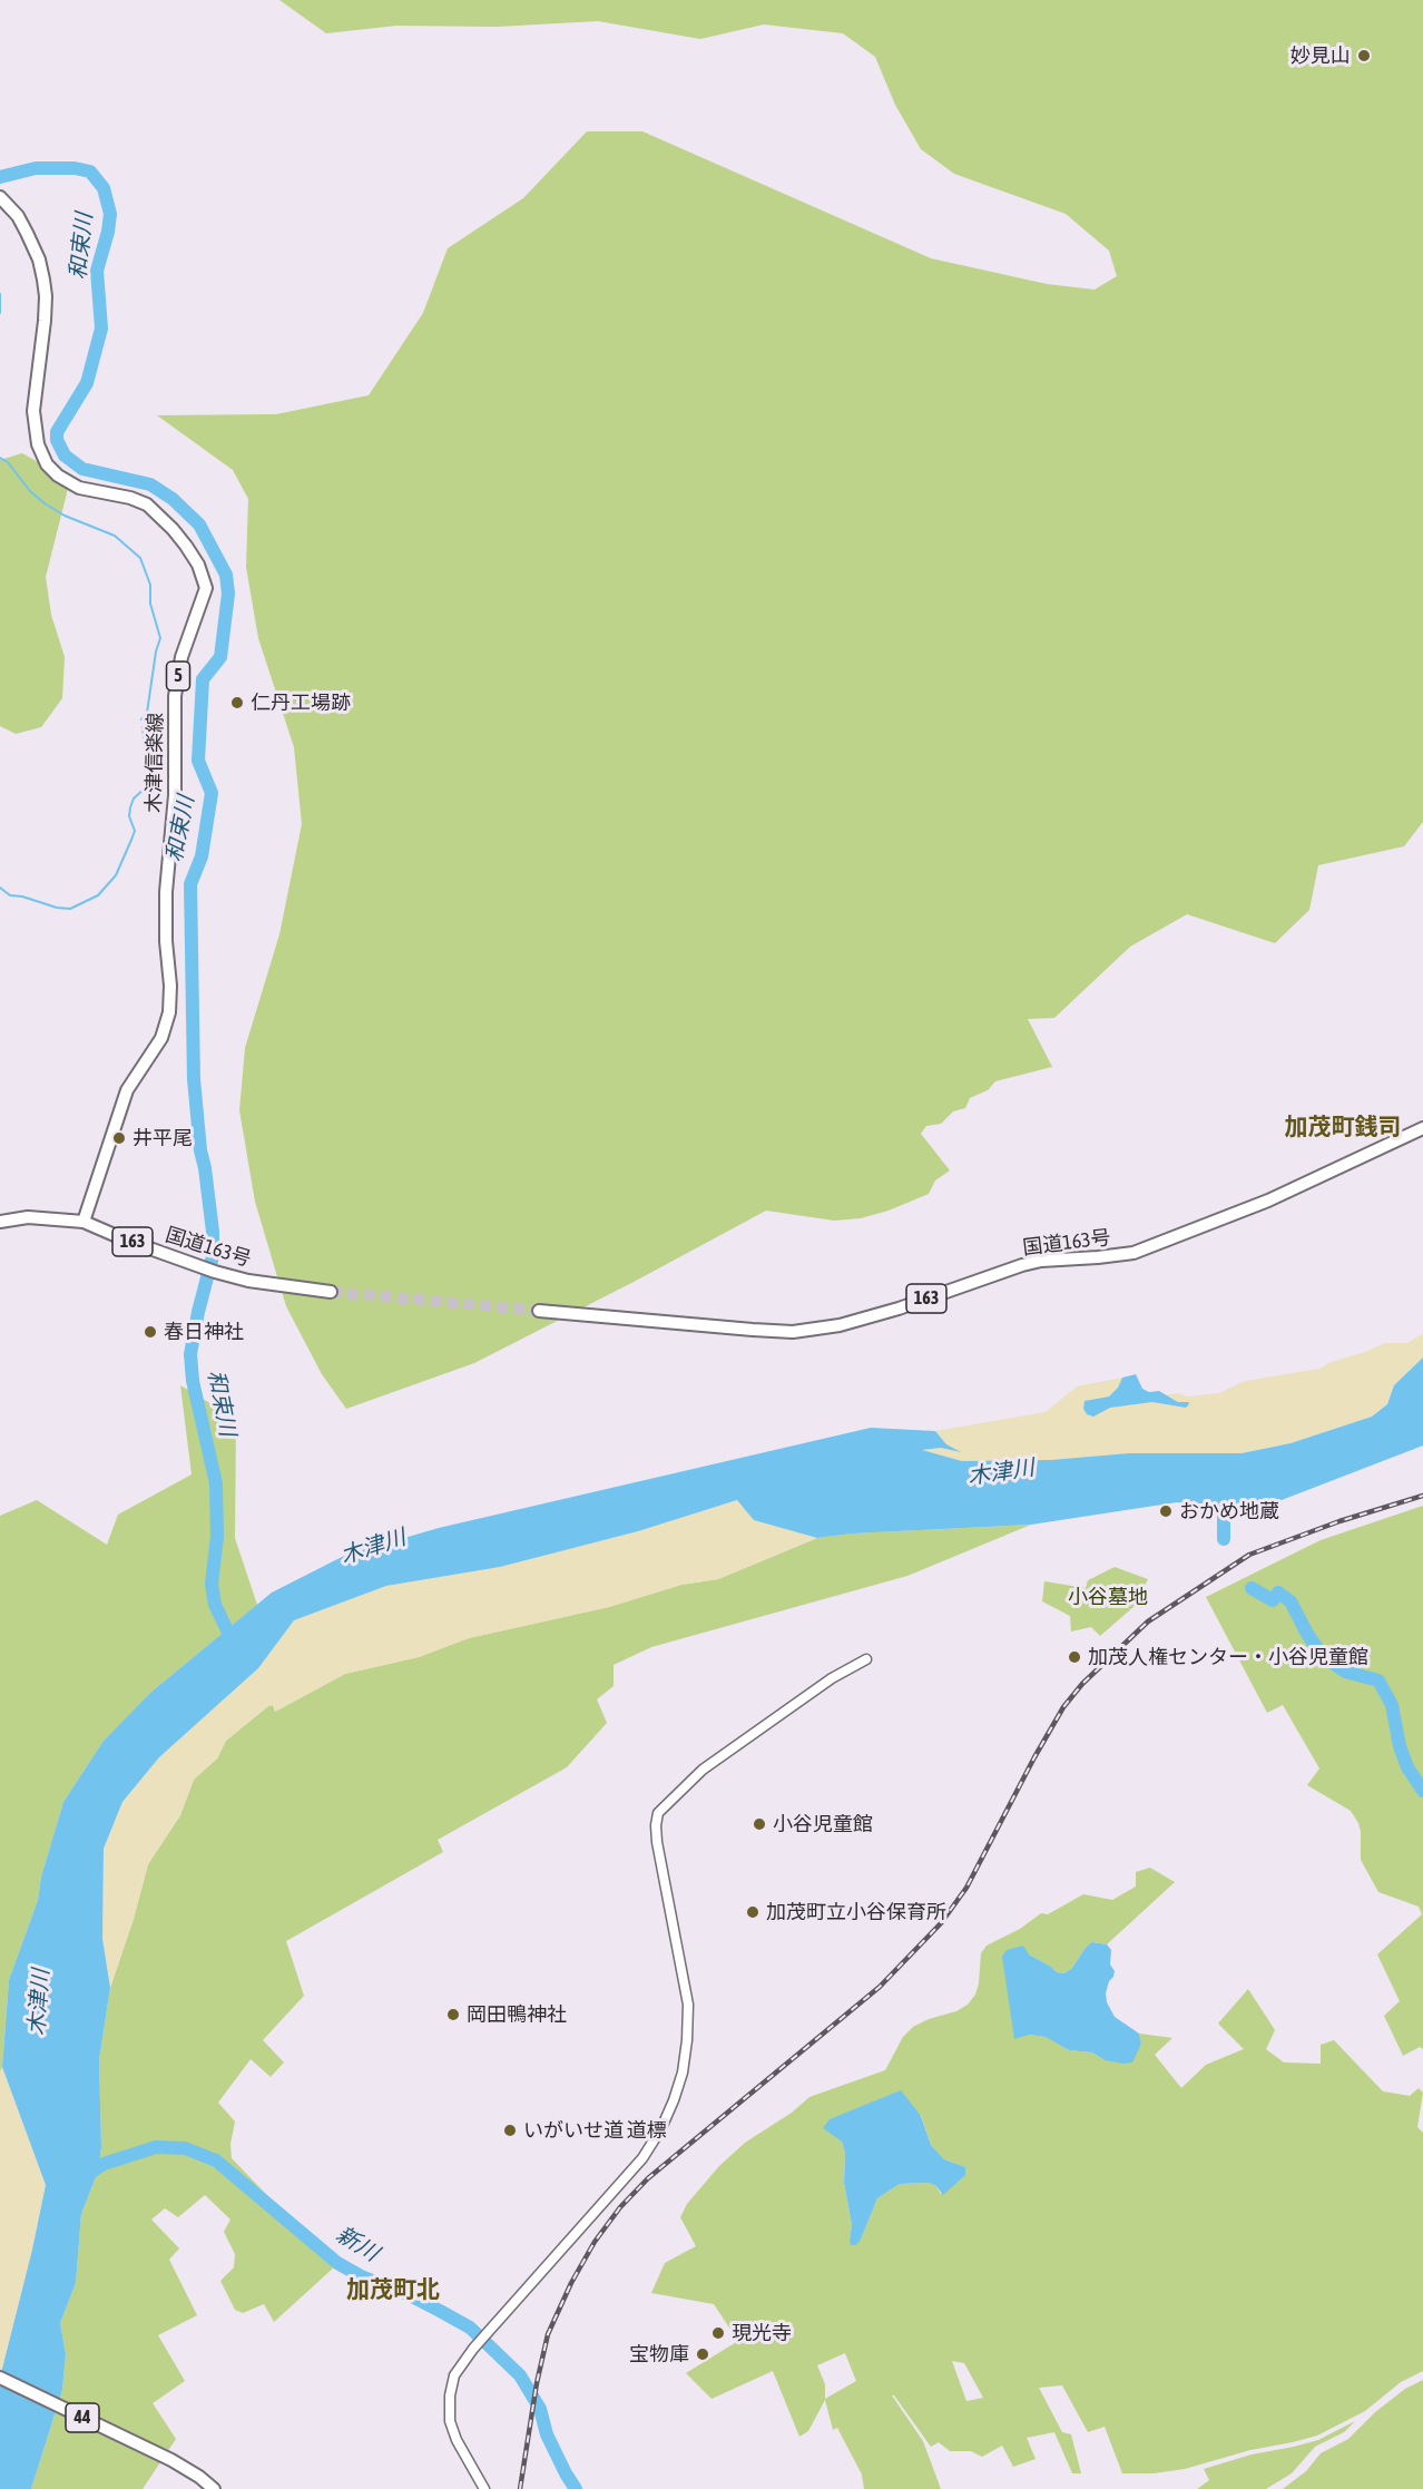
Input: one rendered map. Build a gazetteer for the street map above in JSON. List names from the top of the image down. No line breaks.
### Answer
{"streets":{"main road":["5","木津信楽線","163","国道163号","44"]},"crossings":[["木津信楽線","国道163号"]],"districts":["加茂町銭司","加茂町北"],"water":["和束川","木津川","新川"],"parks":["小谷墓地"],"places":["妙見山","仁丹工場跡","井平尾","春日神社","おかめ地蔵","加茂人権センター・小谷児童館","小谷児童館","加茂町立小谷保育所","岡田鴨神社","いがいせ道 道標","現光寺","宝物庫"]}
